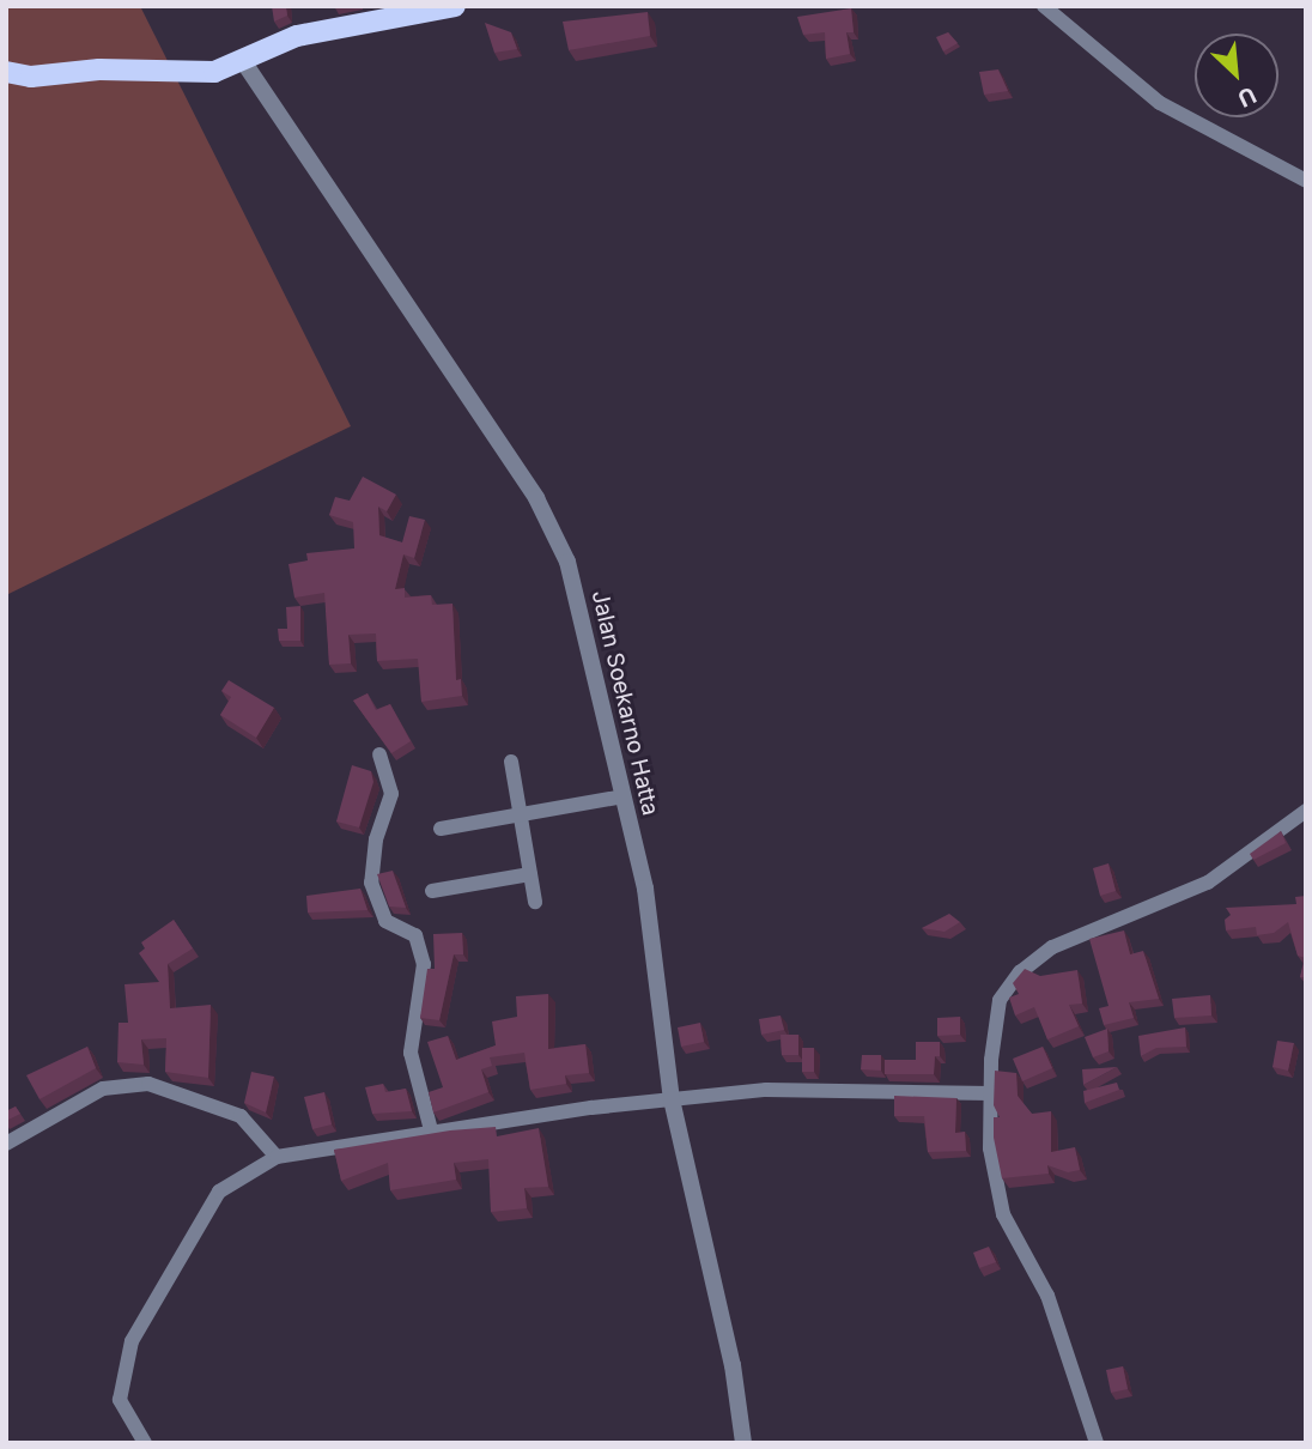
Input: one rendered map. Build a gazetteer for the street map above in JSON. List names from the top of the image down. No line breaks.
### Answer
{"streets":{"street":["Jalan Soekarno Hatta"]},"north":"bottom right"}
